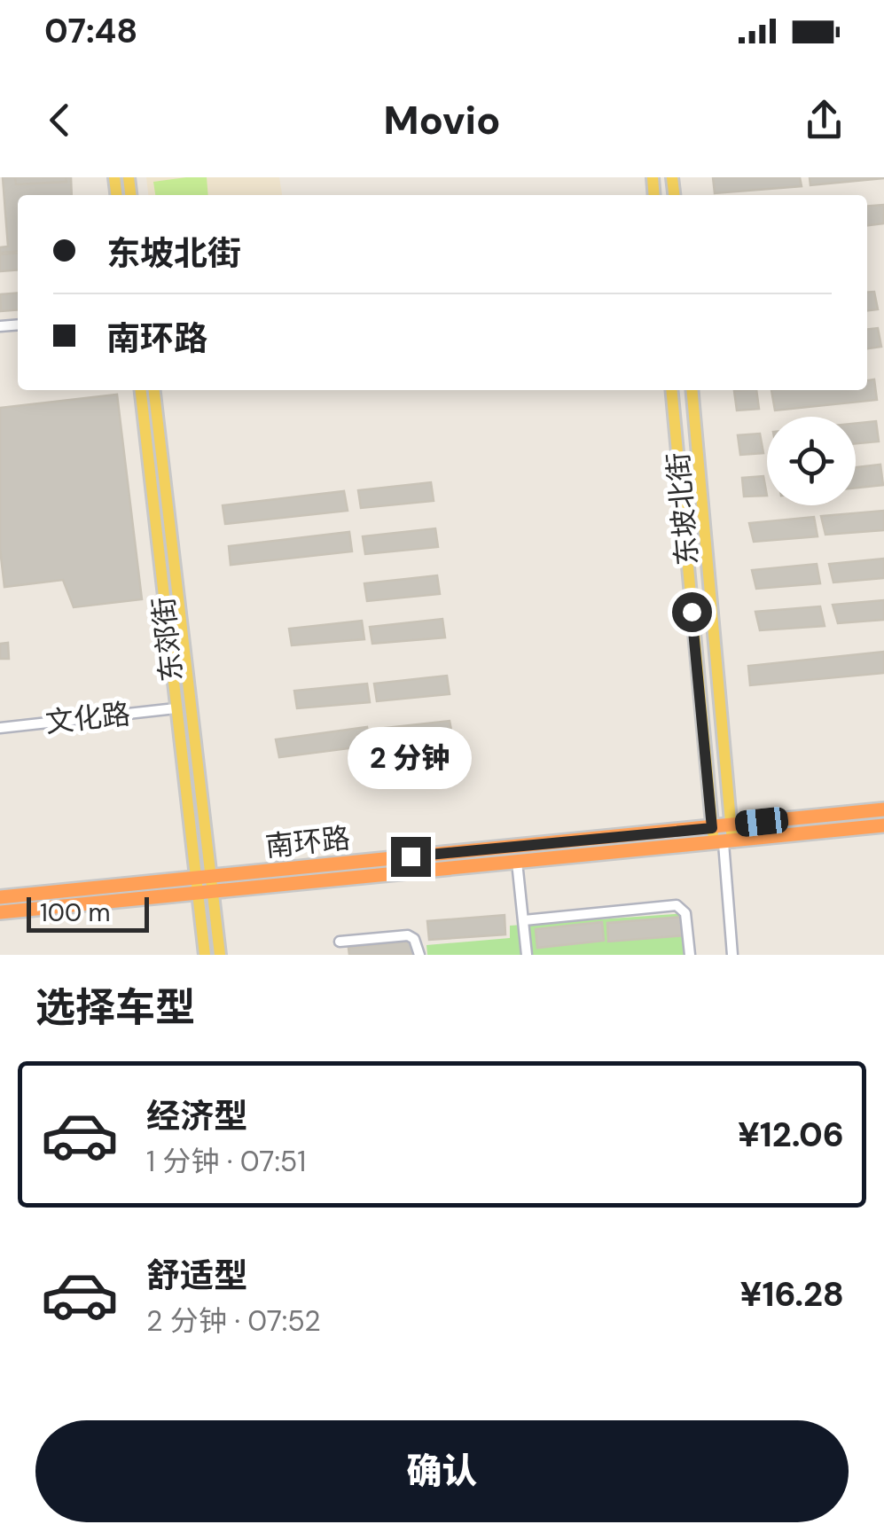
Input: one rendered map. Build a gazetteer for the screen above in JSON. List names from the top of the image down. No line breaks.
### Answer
{"streets":{"highway":["南环路"],"main road":["东坡北街","东郊街"],"street":["文化路"]},"crossings":[["东坡北街","南环路"],["东郊街","文化路"],["东郊街","南环路"]],"scale_bar":"100 m","page":{"status":"07:48","header":"Movio","banner":["东坡北街","南环路"],"bubble":"2 分钟","scale":"100 m","heading":"选择车型","list":[{"name":"经济型","note":"1 分钟 · 07:51","value":"¥12.06"},{"name":"舒适型","note":"2 分钟 · 07:52","value":"¥16.28"}],"buttons":"确认"}}
